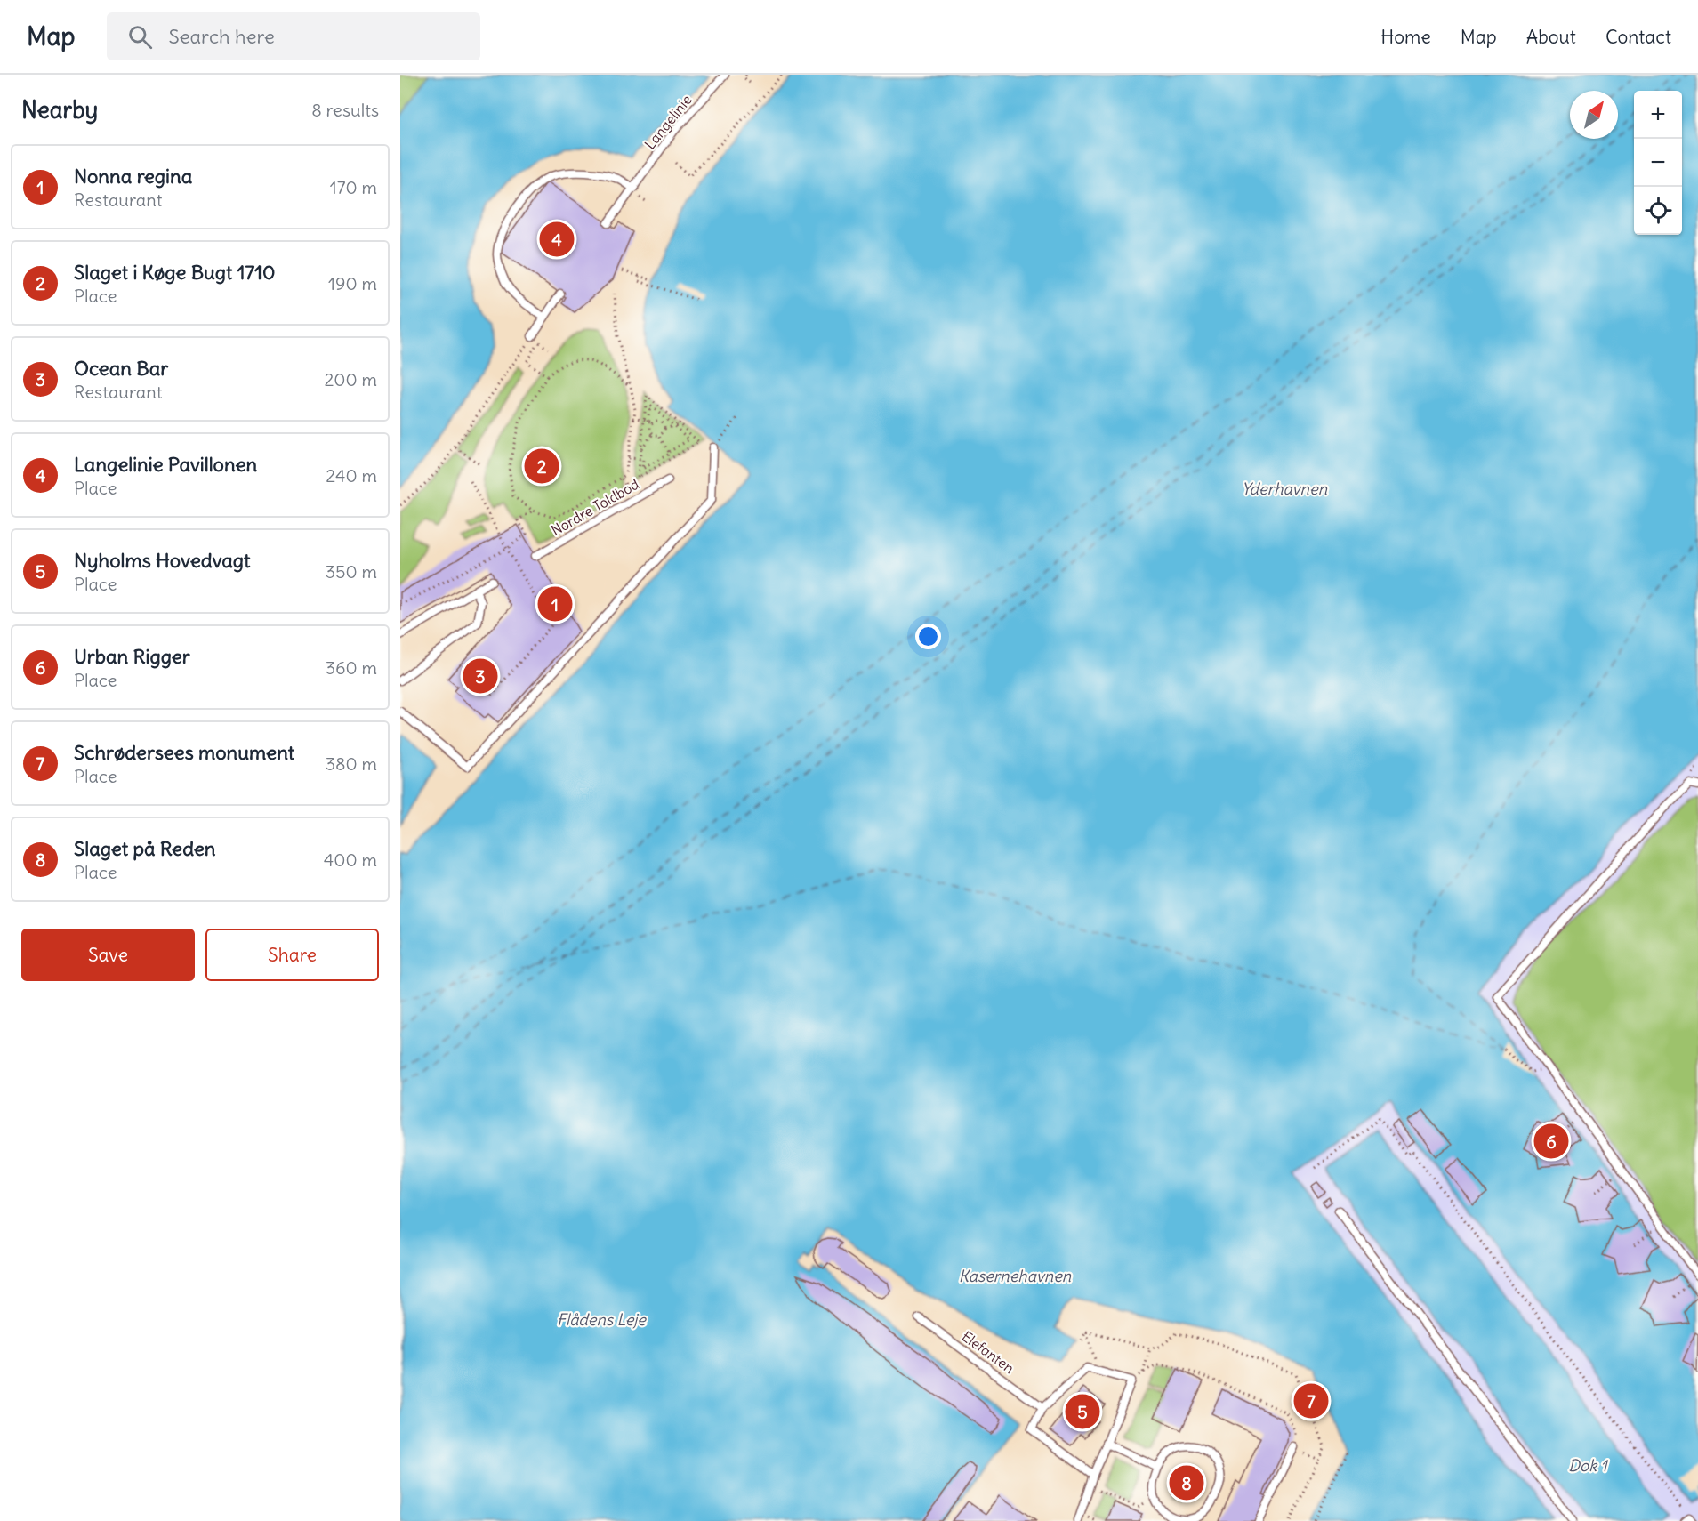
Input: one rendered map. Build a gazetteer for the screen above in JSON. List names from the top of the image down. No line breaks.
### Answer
{"streets":{"lane":["Langelinie","Nordre Toldbod","Elefanten"]},"water":["Yderhavnen","Kasernehavnen","Flådens Leje","Dok 1"],"north":"top right","page":{"header":"Map","search":"Search here","nav":["Home","Map","About","Contact"],"heading":["Nearby","8 results"],"map_buttons":["+","−"],"list":[{"mark":"1","name":"Nonna regina","note":"Restaurant","value":"170 m"},{"mark":"2","name":"Slaget i Køge Bugt 1710","note":"Place","value":"190 m"},{"mark":"3","name":"Ocean Bar","note":"Restaurant","value":"200 m"},{"mark":"4","name":"Langelinie Pavillonen","note":"Place","value":"240 m"},{"mark":"5","name":"Nyholms Hovedvagt","note":"Place","value":"350 m"},{"mark":"6","name":"Urban Rigger","note":"Place","value":"360 m"},{"mark":"7","name":"Schrødersees monument","note":"Place","value":"380 m"},{"mark":"8","name":"Slaget på Reden","note":"Place","value":"400 m"}],"pins":["4","2","1","3","6","7","5","8"],"buttons":["Save","Share"]}}
